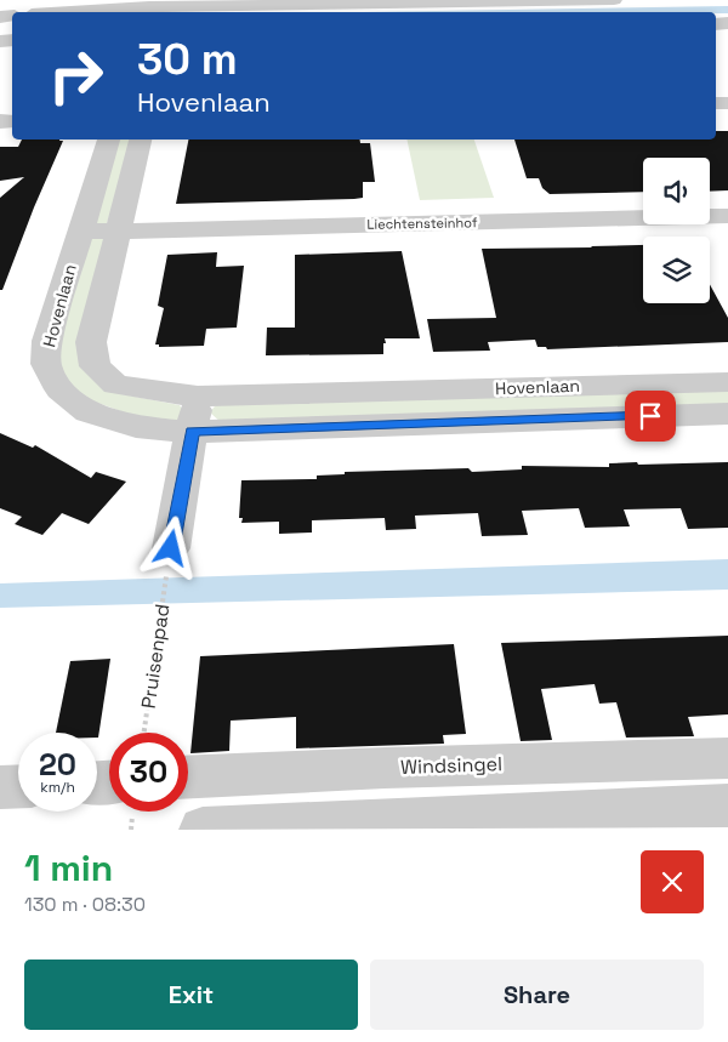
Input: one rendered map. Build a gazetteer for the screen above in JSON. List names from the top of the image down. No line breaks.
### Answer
{"streets":{"street":["Liechtensteinhof","Hovenlaan","Windsingel"],"path":["Pruisenpad"]},"crossings":[["Liechtensteinhof","Hovenlaan"]],"page":{"turn":["30 m","Hovenlaan"],"speed":"20 km/h","limit":"30","heading":["1 min","130 m · 08:30"],"buttons":["Exit","Share"]}}
